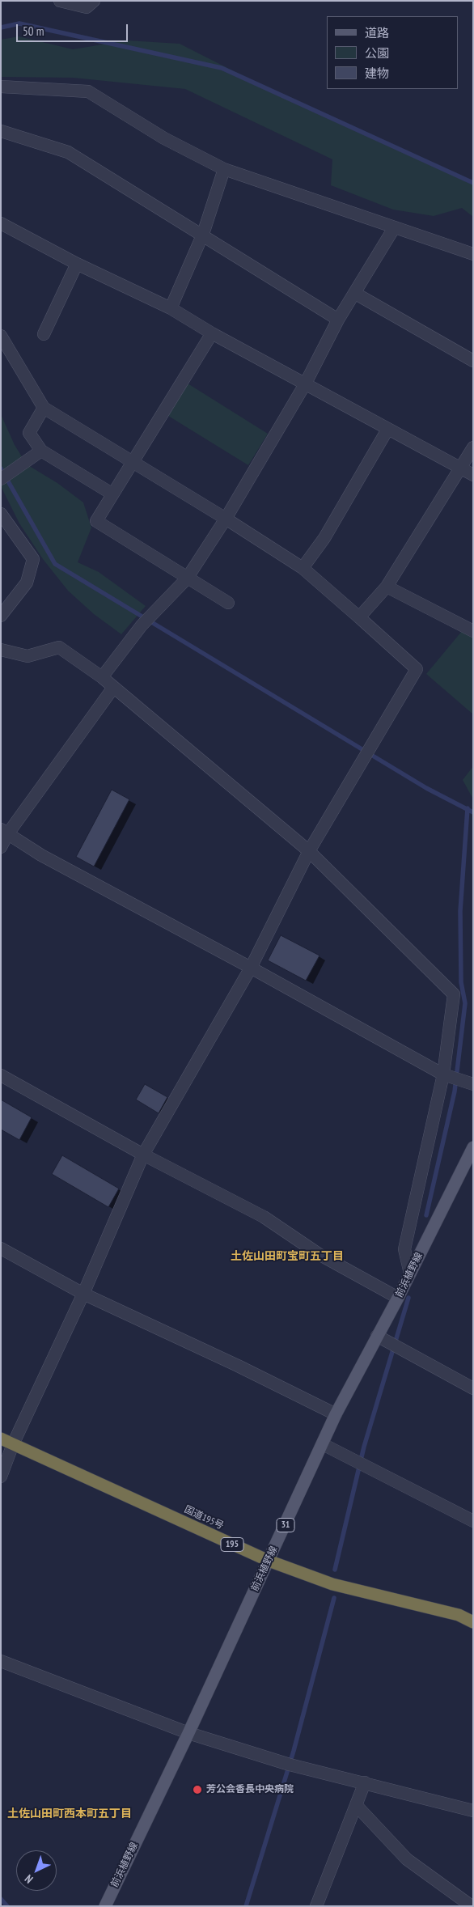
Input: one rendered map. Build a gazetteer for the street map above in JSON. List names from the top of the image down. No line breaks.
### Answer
{"streets":{"highway":["国道195号","195"],"main road":["前浜植野線","31"]},"crossings":[["前浜植野線","国道195号"]],"districts":["土佐山田町宝町五丁目","土佐山田町西本町五丁目"],"places":["芳公会香長中央病院"],"legend":["道路","公園","建物"],"scale_bar":"50 m","north":"bottom left"}
